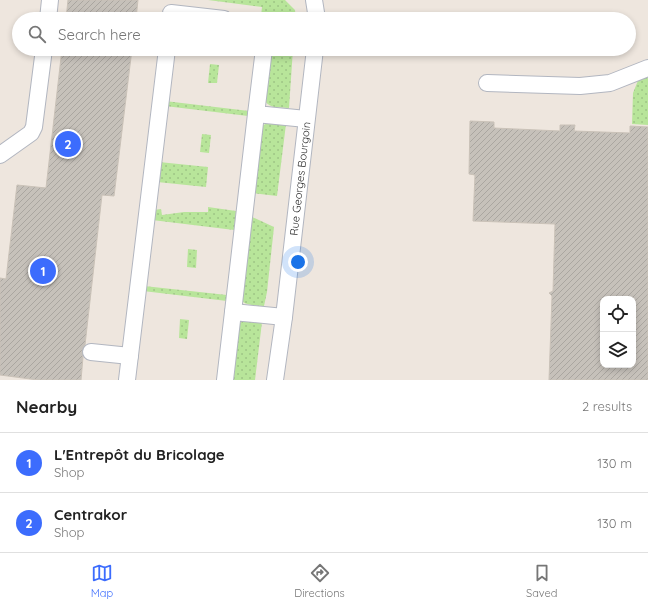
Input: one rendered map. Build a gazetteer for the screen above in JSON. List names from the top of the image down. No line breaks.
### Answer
{"streets":{"street":["Rue Georges Bourgoin"]},"page":{"search":"Search here","pins":["2","1"],"heading":["Nearby","2 results"],"list":[{"mark":"1","name":"L'Entrepôt du Bricolage","note":"Shop","value":"130 m"},{"mark":"2","name":"Centrakor","note":"Shop","value":"130 m"}],"nav":["Map","Directions","Saved"]}}
